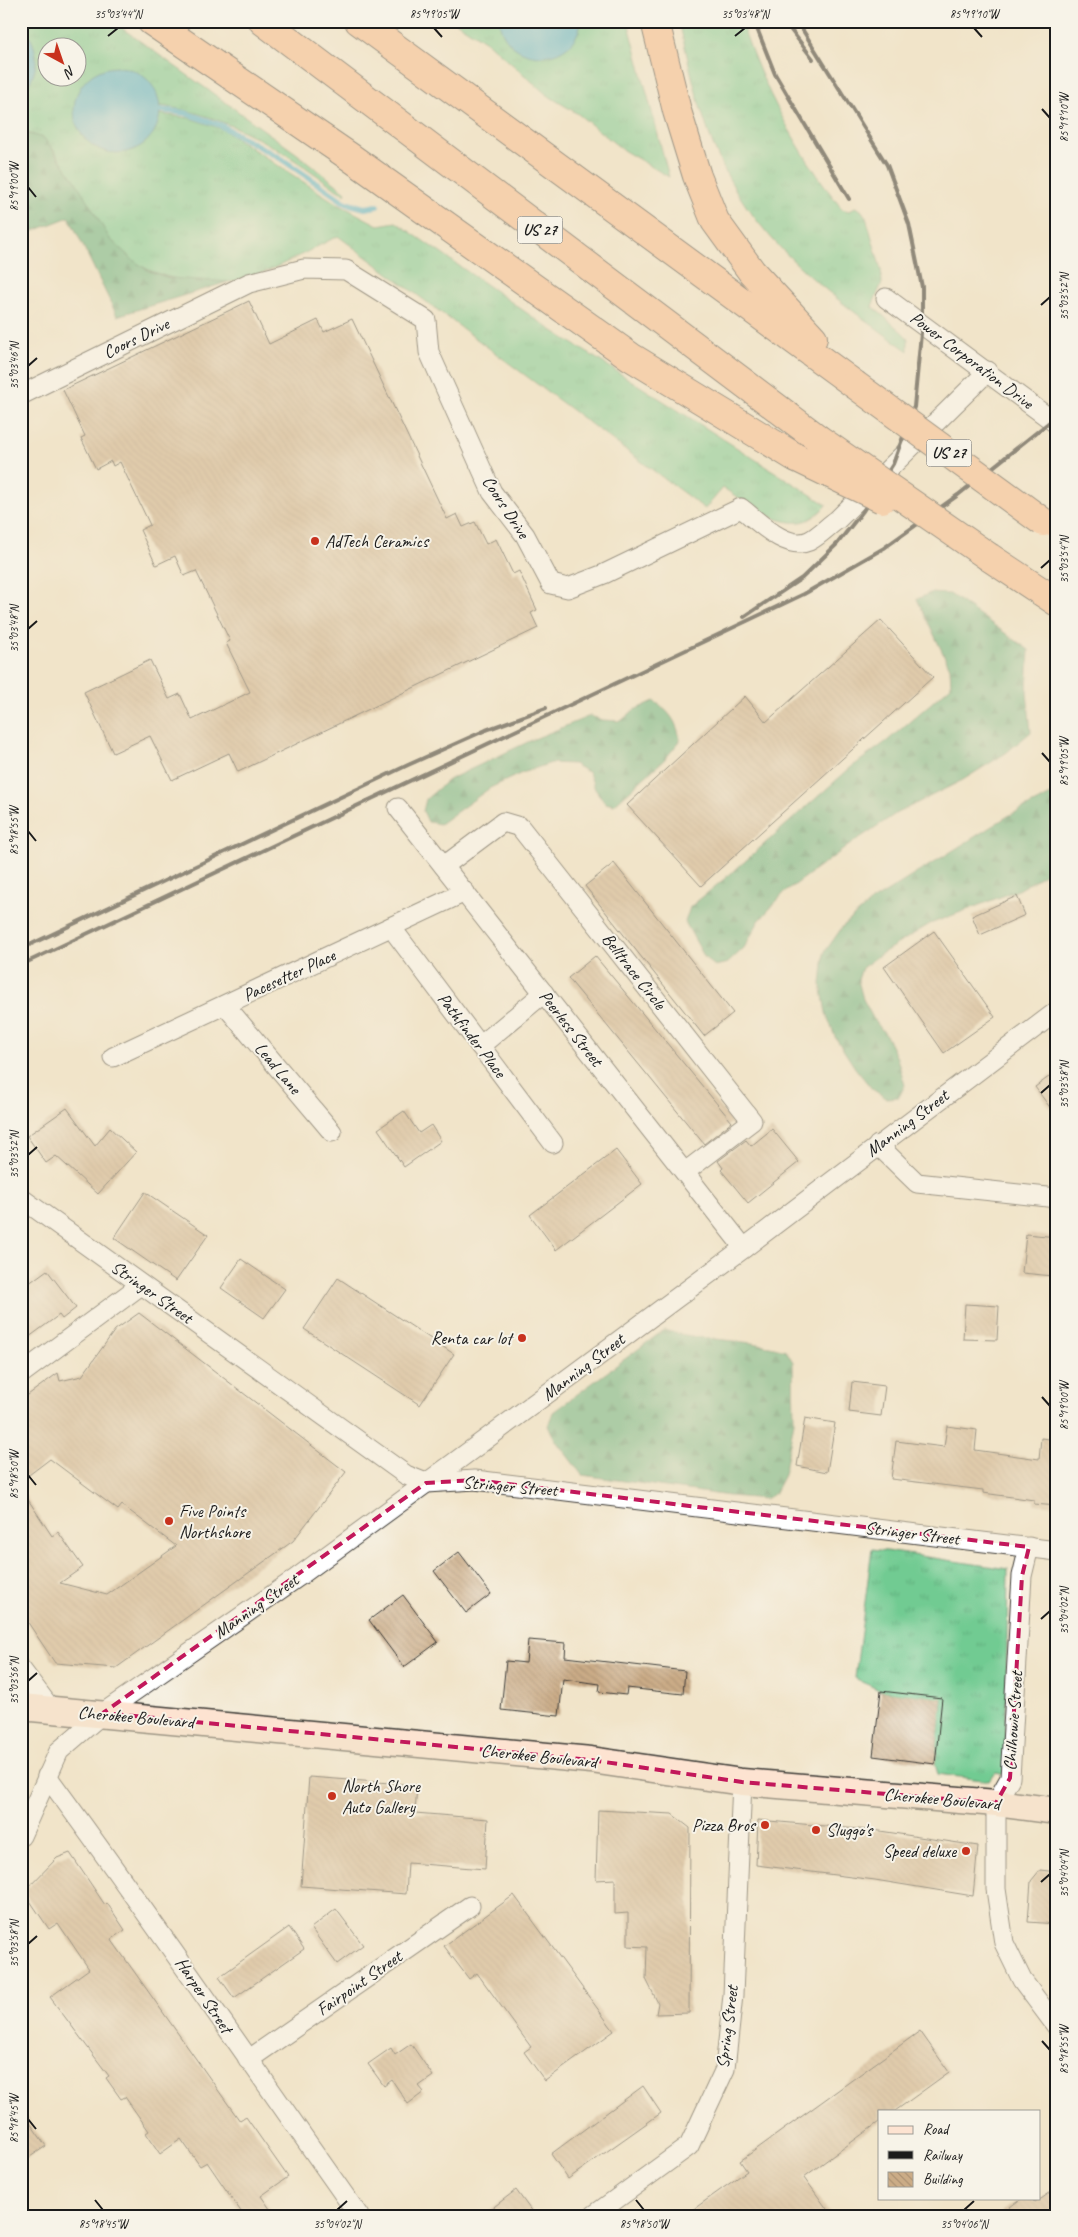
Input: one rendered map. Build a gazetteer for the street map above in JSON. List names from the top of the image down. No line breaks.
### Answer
{"streets":{"highway":["US 27"],"main road":["Cherokee Boulevard"],"street":["Coors Drive","Power Corporation Drive","Belltrace Circle","Pacesetter Place","Peerless Street","Pathfinder Place","Lead Lane","Manning Street","Stringer Street","Chilhowie Street","Fairpoint Street","Harper Street","Spring Street"]},"crossings":[["Coors Drive","Power Corporation Drive"],["Belltrace Circle","Peerless Street"],["Pacesetter Place","Peerless Street"],["Pacesetter Place","Pathfinder Place"],["Pacesetter Place","Lead Lane"],["Peerless Street","Manning Street"],["Manning Street","Stringer Street"],["Manning Street","Cherokee Boulevard"],["Manning Street","Harper Street"],["Stringer Street","Chilhowie Street"],["Cherokee Boulevard","Chilhowie Street"],["Cherokee Boulevard","Spring Street"],["Fairpoint Street","Harper Street"]],"places":["AdTech Ceramics","Renta car lot","Five Points Northshore","North Shore Auto Gallery","Pizza Bros","Sluggo's","Speed deluxe"],"legend":["Road","Railway","Building"],"north":"bottom right","coordinates":["35°03'44\"N","85°19'05\"W","35°03'48\"N","85°19'10\"W","85°19'00\"W","35°03'52\"N","35°03'46\"N","35°03'54\"N","85°18'55\"W","35°03'58\"N","85°18'50\"W","35°04'02\"N","35°03'56\"N","35°04'04\"N","85°18'45\"W","35°04'06\"N"]}
